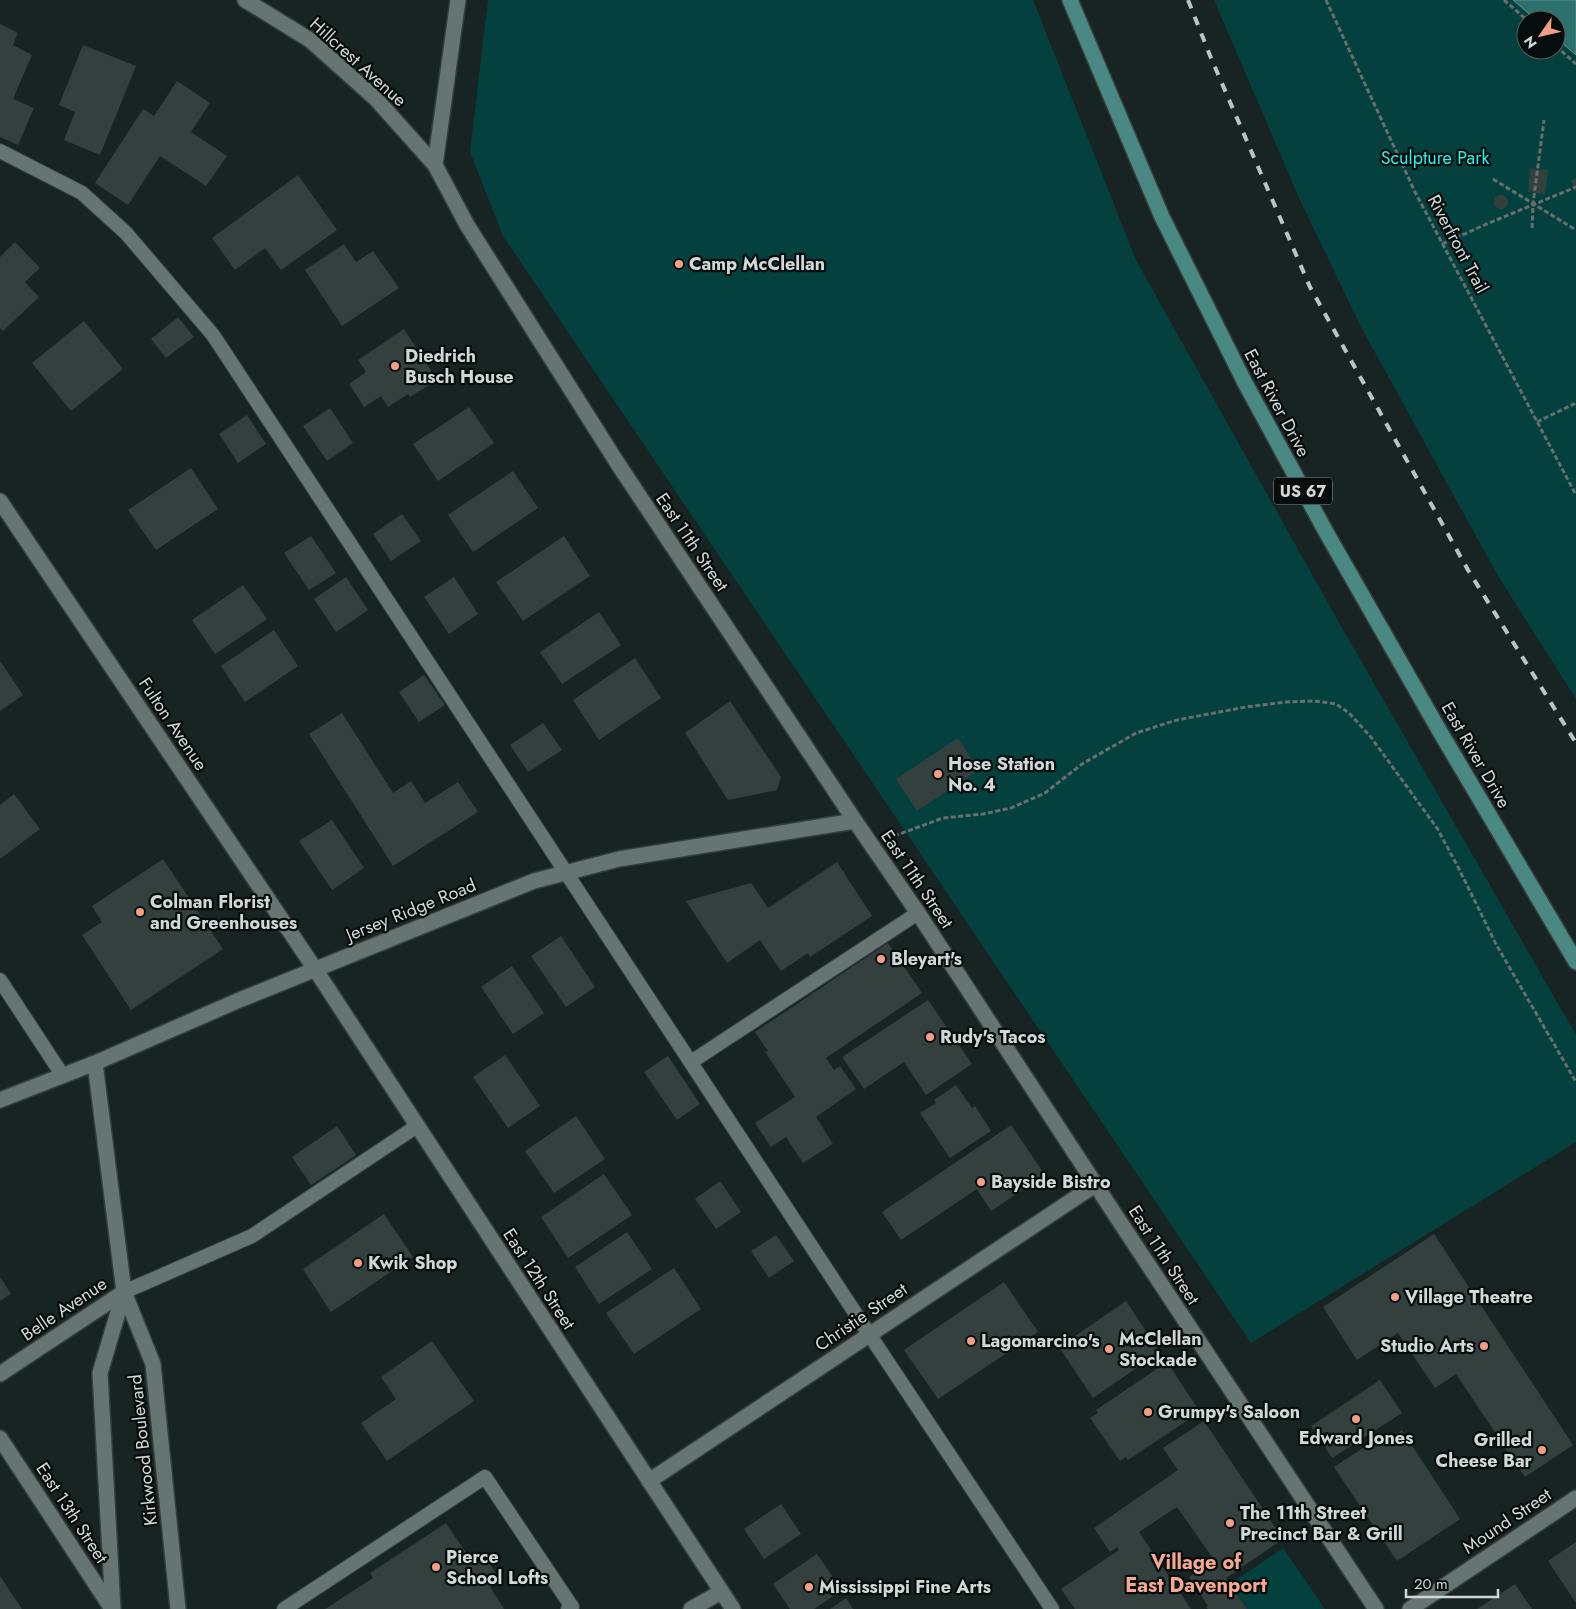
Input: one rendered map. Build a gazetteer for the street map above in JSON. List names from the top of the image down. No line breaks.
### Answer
{"streets":{"main road":["East River Drive","US 67"],"street":["Hillcrest Avenue","East 11th Street","Fulton Avenue","Jersey Ridge Road","East 12th Street","Belle Avenue","Christie Street","Kirkwood Boulevard","East 13th Street","Mound Street"],"path":["Riverfront Trail"]},"crossings":[["Hillcrest Avenue","East 11th Street"],["East 11th Street","Jersey Ridge Road"],["East 11th Street","Christie Street"],["Fulton Avenue","Jersey Ridge Road"],["Fulton Avenue","East 12th Street"],["Jersey Ridge Road","East 12th Street"],["Jersey Ridge Road","Kirkwood Boulevard"],["East 12th Street","Christie Street"],["Belle Avenue","Kirkwood Boulevard"],["Kirkwood Boulevard","East 13th Street"]],"districts":["Village of East Davenport"],"parks":["Sculpture Park"],"places":["Camp McClellan","Diedrich Busch House","Hose Station No. 4","Colman Florist and Greenhouses","Bleyart's","Rudy's Tacos","Bayside Bistro","Kwik Shop","Village Theatre","Lagomarcino's","Studio Arts","McClellan Stockade","Grumpy's Saloon","Edward Jones","Grilled Cheese Bar","The 11th Street Precinct Bar & Grill","Pierce School Lofts","Mississippi Fine Arts"],"scale_bar":"20 m","north":"bottom left"}
